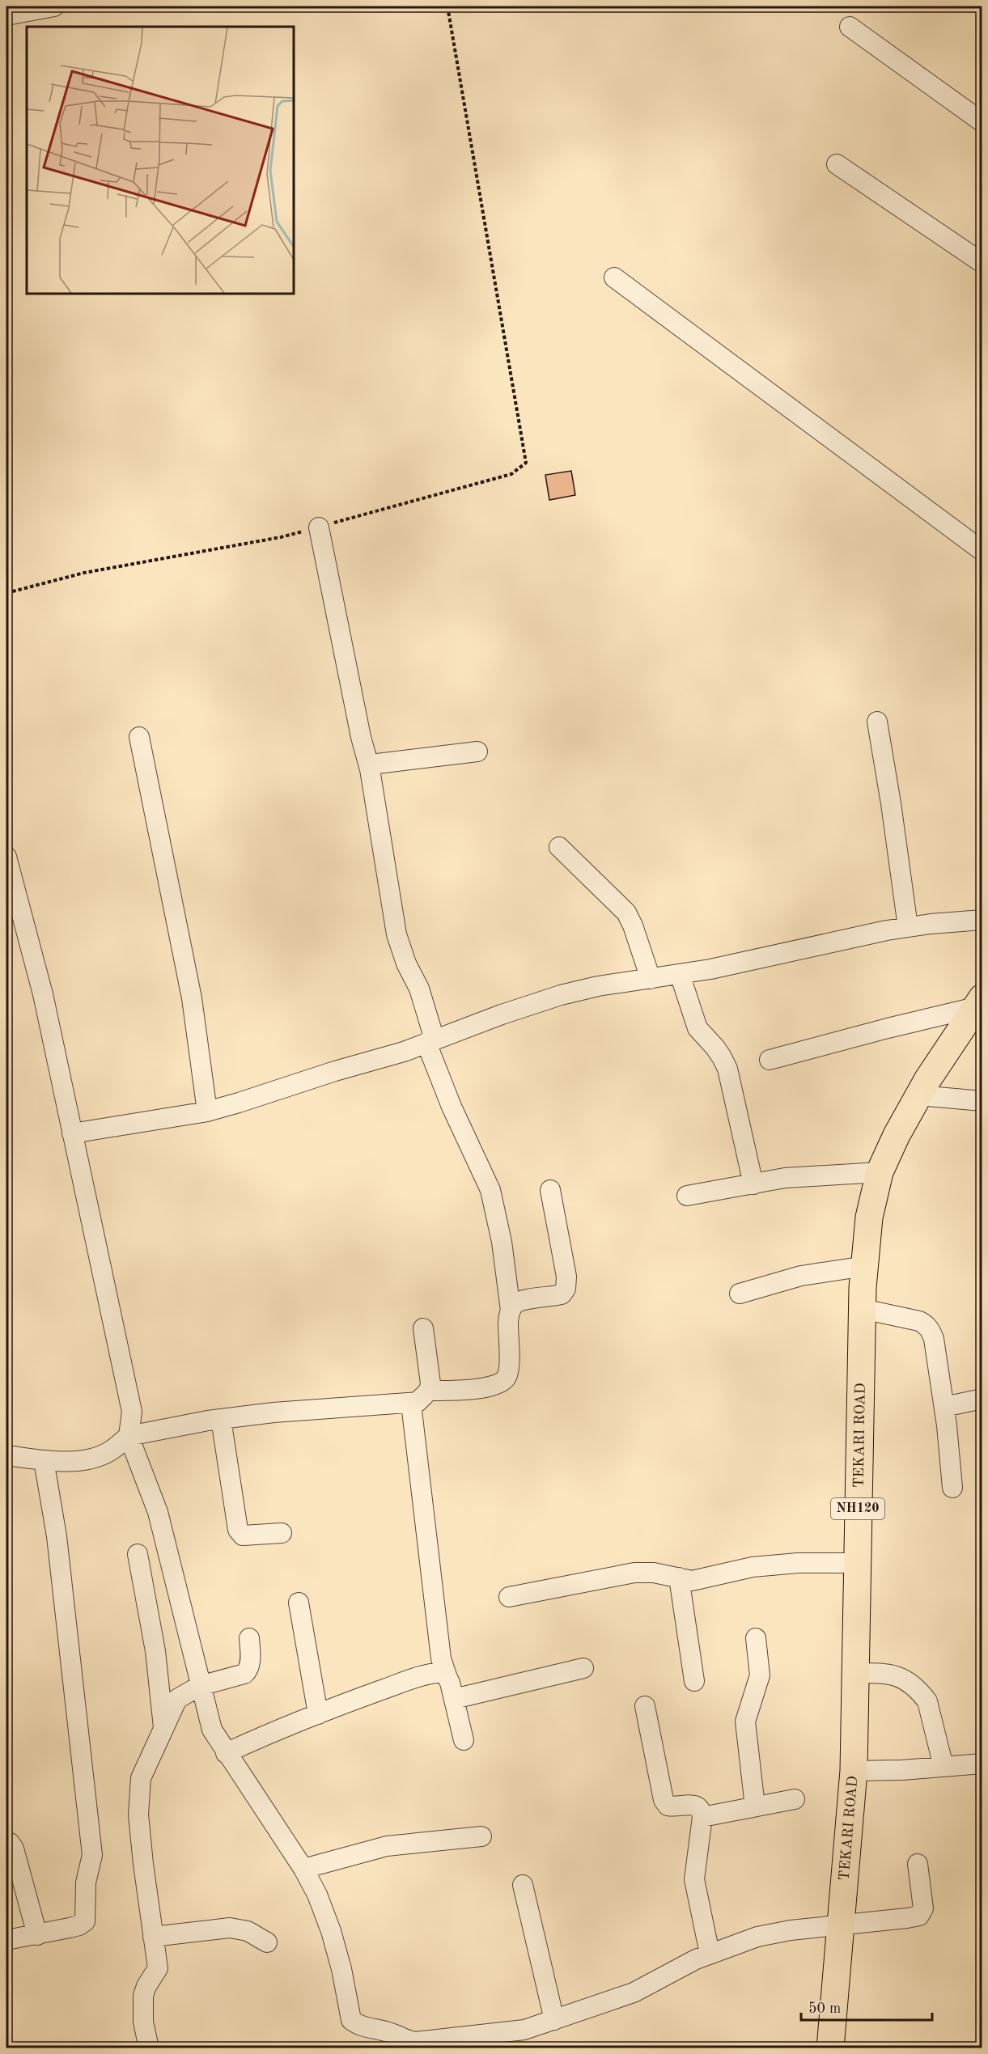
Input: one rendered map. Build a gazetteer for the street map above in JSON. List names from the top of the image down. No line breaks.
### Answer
{"streets":{"highway":["TEKARI ROAD","NH120"]},"scale_bar":"50 m"}
